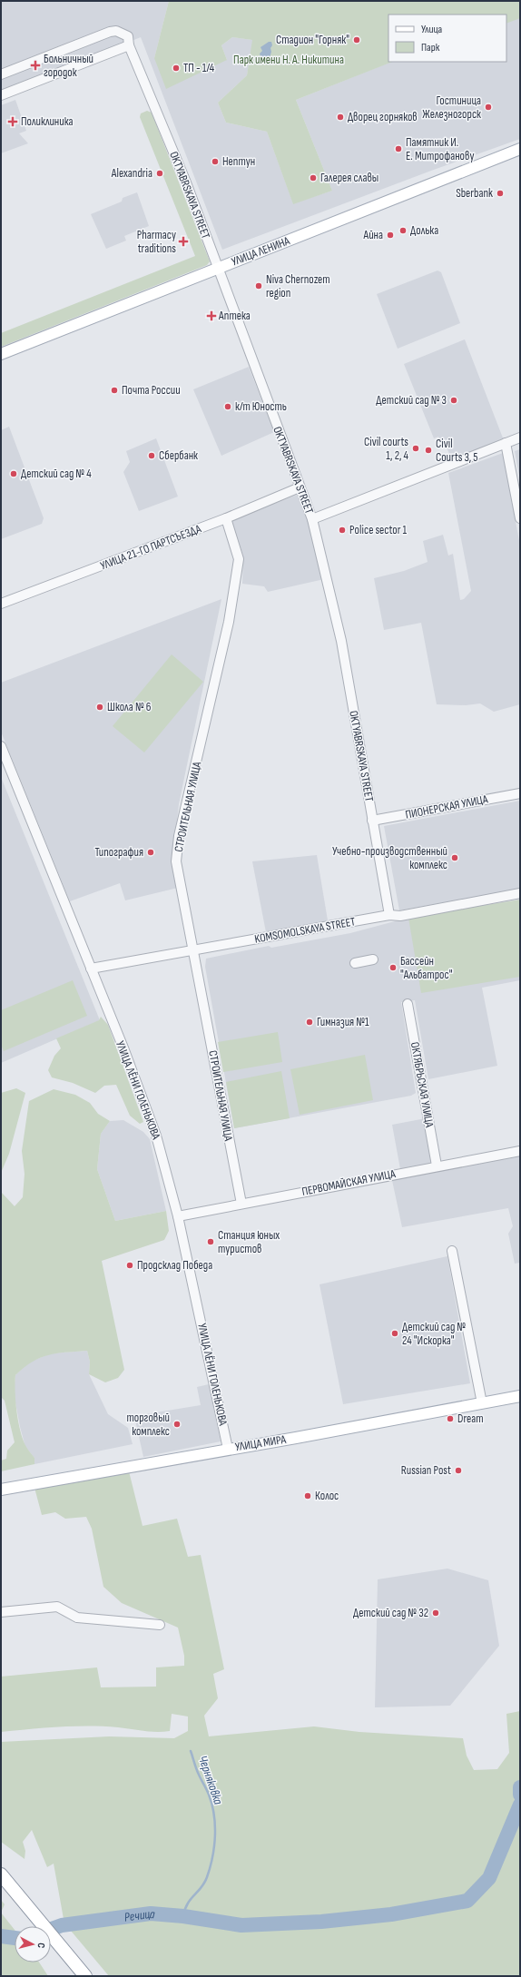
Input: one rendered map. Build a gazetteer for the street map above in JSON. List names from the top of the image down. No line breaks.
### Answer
{"streets":{"main road":["УЛИЦА ЛЕНИНА","УЛИЦА МИРА"],"street":["OKTYABRSKAYA STREET","УЛИЦА 21-ГО ПАРТСЪЕЗДА","СТРОИТЕЛЬНАЯ УЛИЦА","ПИОНЕРСКАЯ УЛИЦА","KOMSOMOLSKAYA STREET","ОКТЯБРЬСКАЯ УЛИЦА","УЛИЦА ЛЁНИ ГОЛЕНЬКОВА","ПЕРВОМАЙСКАЯ УЛИЦА"]},"crossings":[["OKTYABRSKAYA STREET","УЛИЦА ЛЕНИНА"],["OKTYABRSKAYA STREET","УЛИЦА 21-ГО ПАРТСЪЕЗДА"],["OKTYABRSKAYA STREET","ПИОНЕРСКАЯ УЛИЦА"],["OKTYABRSKAYA STREET","KOMSOMOLSKAYA STREET"],["УЛИЦА 21-ГО ПАРТСЪЕЗДА","СТРОИТЕЛЬНАЯ УЛИЦА"],["СТРОИТЕЛЬНАЯ УЛИЦА","KOMSOMOLSKAYA STREET"],["СТРОИТЕЛЬНАЯ УЛИЦА","ПЕРВОМАЙСКАЯ УЛИЦА"],["KOMSOMOLSKAYA STREET","УЛИЦА ЛЁНИ ГОЛЕНЬКОВА"],["ОКТЯБРЬСКАЯ УЛИЦА","ПЕРВОМАЙСКАЯ УЛИЦА"],["УЛИЦА ЛЁНИ ГОЛЕНЬКОВА","ПЕРВОМАЙСКАЯ УЛИЦА"],["УЛИЦА ЛЁНИ ГОЛЕНЬКОВА","УЛИЦА МИРА"]],"water":["Черняковка","Речица"],"parks":["Парк имени Н. А. Никитина"],"places":{"other":["Стадион \"Горняк\"","ТП - 1/4","Гостиница Железногорск","Дворец горняков","Памятник И. Е. Митрофанову","Нептун","Alexandria","Галерея славы","Sberbank","Долька","Айна","Niva Chernozem region","Почта России","Детский сад № 3","к/т Юность","Civil courts 1, 2, 4","Civil Courts 3, 5","Сбербанк","Детский сад № 4","Police sector 1","Школа № 6","Типография","Учебно-производственный комплекс","Бассейн \"Альбатрос\"","Гимназия №1","Станция юных туристов","Продсклад Победа","Детский сад № 24 \"Искорка\"","Dream","торговый комплекс","Russian Post","Колос","Детский сад № 32"],"health":["Больничный городок","Поликлиника","Pharmacy traditions","Аптека"]},"legend":["Улица","Парк"],"north":"right"}
